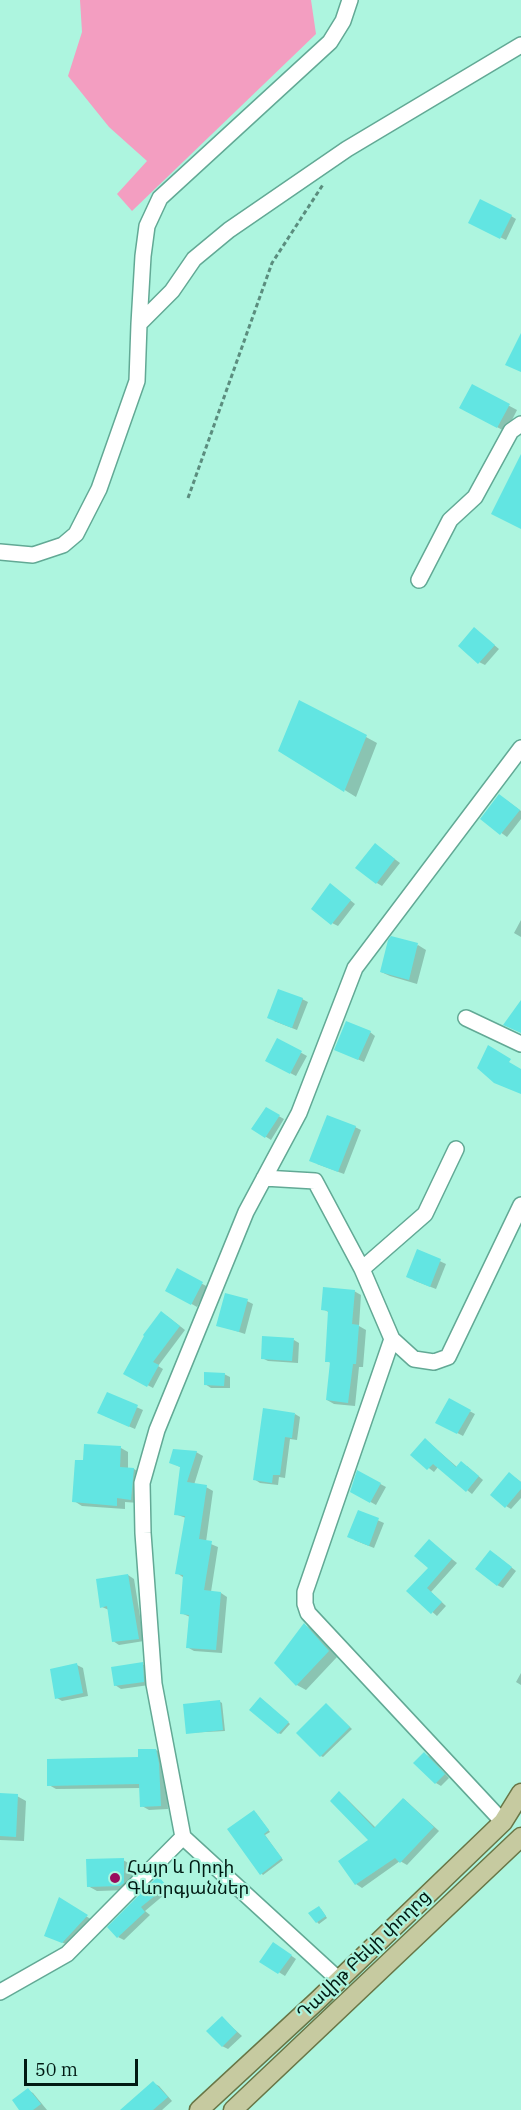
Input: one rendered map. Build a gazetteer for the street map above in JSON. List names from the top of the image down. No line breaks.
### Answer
{"streets":{"main road":["Դավիթ Բեկի փողոց"]},"places":["Հայր և Որդի Գևորգյաններ"],"scale_bar":"50 m"}
